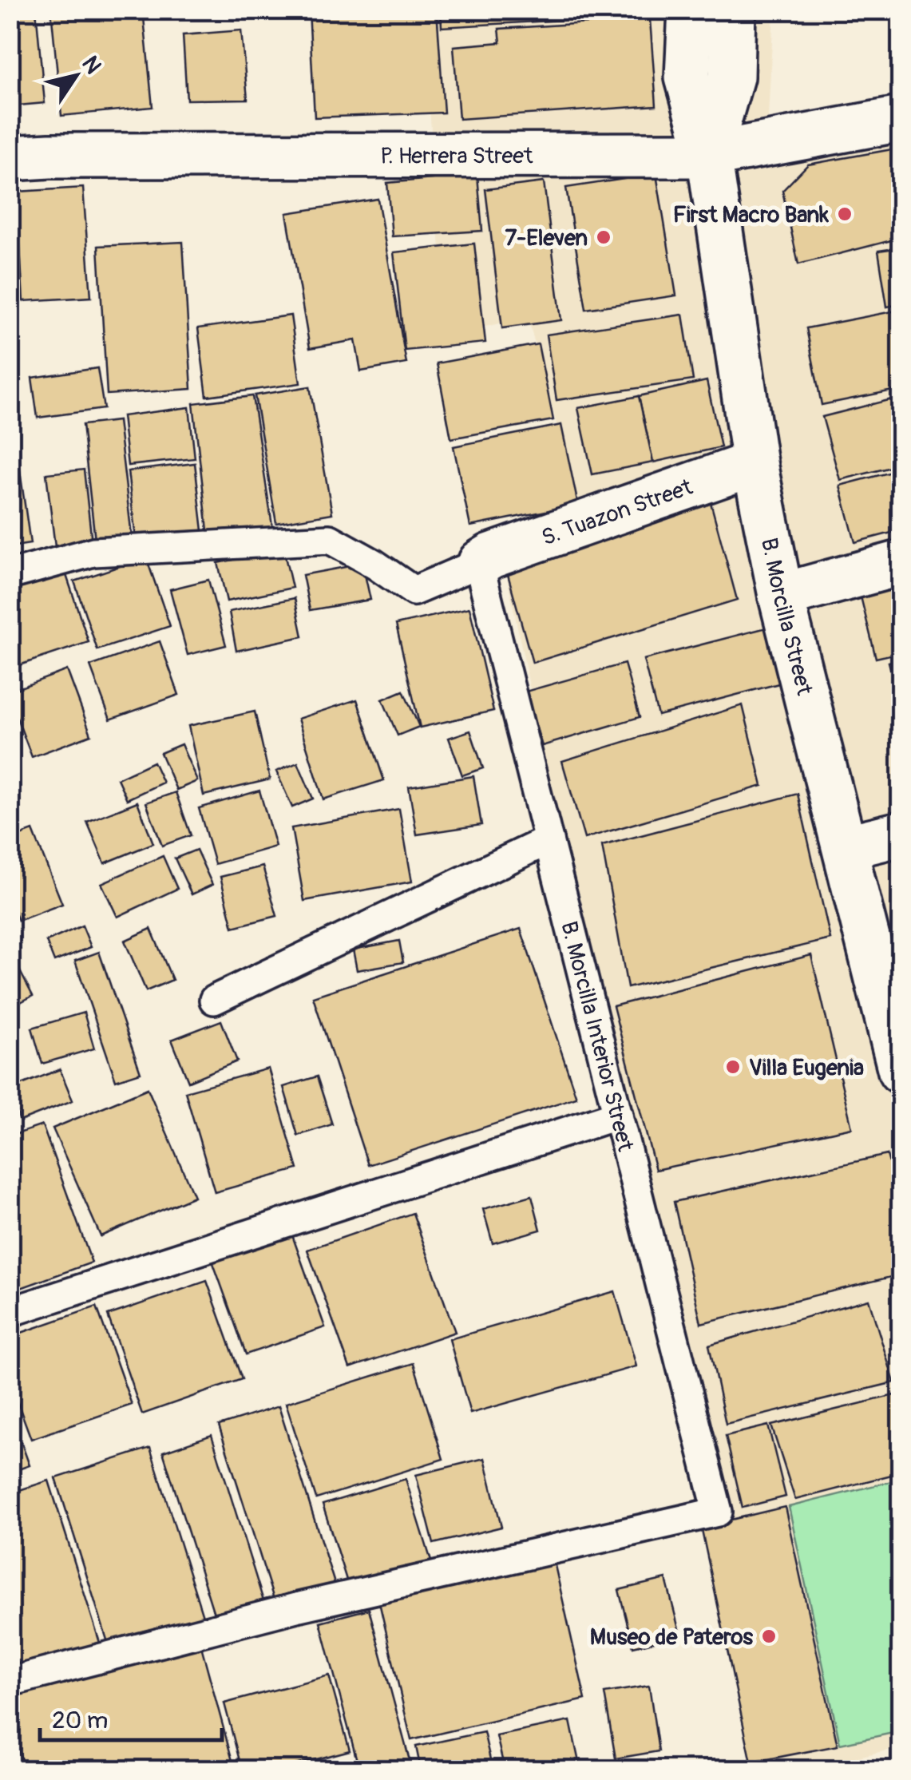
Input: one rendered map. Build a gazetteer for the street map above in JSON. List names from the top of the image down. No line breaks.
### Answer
{"streets":{"main road":["P. Herrera Street","S. Tuazon Street","B. Morcilla Street"],"lane":["B. Morcilla Interior Street"]},"crossings":[["P. Herrera Street","B. Morcilla Street"],["S. Tuazon Street","B. Morcilla Street"],["S. Tuazon Street","B. Morcilla Interior Street"]],"places":["First Macro Bank","7-Eleven","Villa Eugenia","Museo de Pateros"],"scale_bar":"20 m","north":"top right"}
